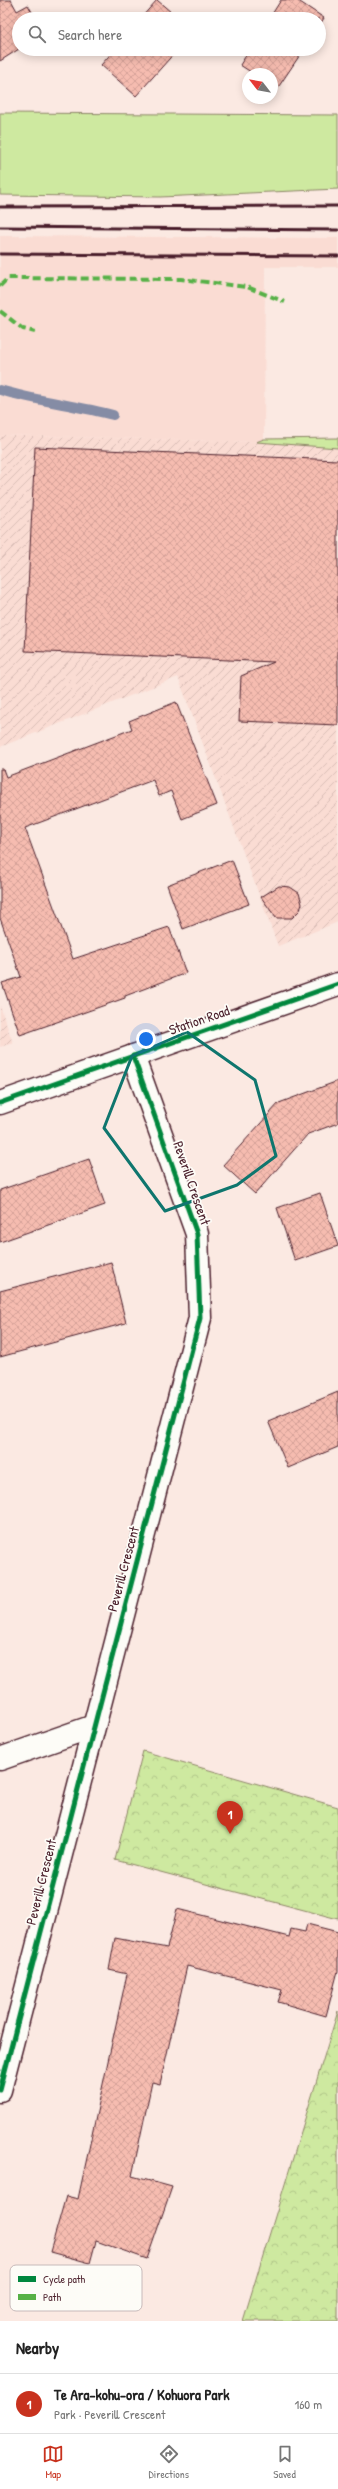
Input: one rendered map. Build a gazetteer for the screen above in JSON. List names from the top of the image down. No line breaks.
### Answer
{"streets":{"street":["Station Road","Peverill Crescent"]},"crossings":[["Station Road","Peverill Crescent"]],"legend":["Cycle path","Path"],"north":"top left","page":{"search":"Search here","pins":"1","heading":"Nearby","list":[{"mark":"1","name":"Te Ara-kohu-ora / Kohuora Park","note":"Park · Peverill Crescent","value":"160 m"}],"nav":["Map","Directions","Saved"]}}
